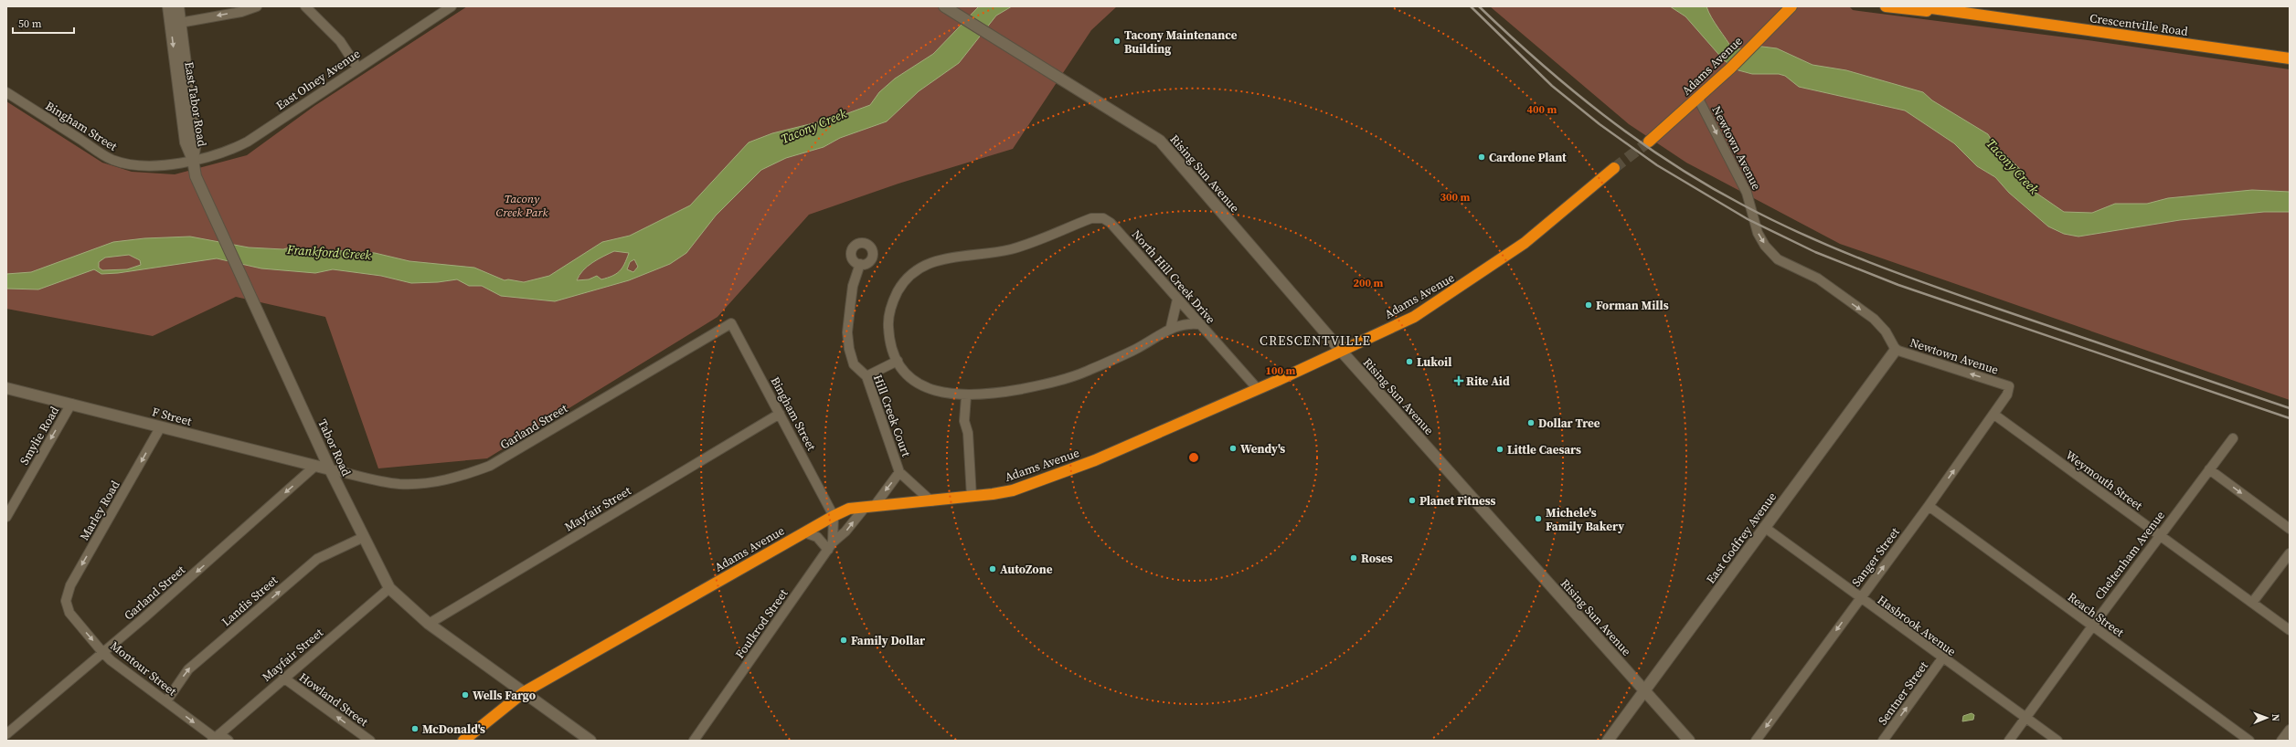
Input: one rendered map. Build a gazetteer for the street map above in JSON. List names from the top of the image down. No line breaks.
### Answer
{"streets":{"highway":["Crescentville Road","Adams Avenue"],"street":["East Olney Avenue","East Tabor Road","Bingham Street","Newtown Avenue","Rising Sun Avenue","North Hill Creek Drive","Hill Creek Court","F Street","Garland Street","Smylie Road","Tabor Road","Weymouth Street","Mayfair Street","Marley Road","East Godfrey Avenue","Cheltenham Avenue","Sanger Street","Landis Street","Reach Street","Foulkrod Street","Hasbrook Avenue","Montour Street","Sentner Street","Howland Street"]},"crossings":[["Adams Avenue","Bingham Street"],["Adams Avenue","Newtown Avenue"],["Adams Avenue","Rising Sun Avenue"],["Adams Avenue","North Hill Creek Drive"],["Adams Avenue","Hill Creek Court"],["Adams Avenue","Tabor Road"],["East Olney Avenue","East Tabor Road"],["East Olney Avenue","Bingham Street"],["East Olney Avenue","Tabor Road"],["East Tabor Road","Bingham Street"],["East Tabor Road","Tabor Road"],["Bingham Street","Garland Street"],["Bingham Street","Tabor Road"],["Bingham Street","Mayfair Street"],["Newtown Avenue","East Godfrey Avenue"],["Newtown Avenue","Sanger Street"],["Rising Sun Avenue","East Godfrey Avenue"],["Hill Creek Court","Foulkrod Street"],["F Street","Garland Street"],["F Street","Smylie Road"],["F Street","Tabor Road"],["F Street","Marley Road"],["Garland Street","Tabor Road"],["Garland Street","Montour Street"],["Tabor Road","Mayfair Street"],["Tabor Road","Landis Street"],["Weymouth Street","Cheltenham Avenue"],["Weymouth Street","Sanger Street"],["Mayfair Street","Montour Street"],["Mayfair Street","Howland Street"],["Marley Road","Montour Street"],["East Godfrey Avenue","Hasbrook Avenue"],["Cheltenham Avenue","Reach Street"],["Cheltenham Avenue","Hasbrook Avenue"],["Sanger Street","Reach Street"],["Sanger Street","Hasbrook Avenue"],["Landis Street","Montour Street"],["Hasbrook Avenue","Sentner Street"]],"one_way":["Smylie Road","Marley Road","Landis Street","Montour Street","Sentner Street","Howland Street"],"districts":["CRESCENTVILLE"],"water":["Tacony Creek","Frankford Creek"],"parks":["Tacony Creek Park"],"places":{"other":["Tacony Maintenance Building","Cardone Plant","Forman Mills","Lukoil","Dollar Tree","Wendy's","Little Caesars","Planet Fitness","Michele's Family Bakery","Roses","AutoZone","Family Dollar","Wells Fargo","McDonald's"],"health":["Rite Aid"]},"scale_bar":"50 m","north":"right","rings":["400 m","300 m","200 m","100 m"]}
